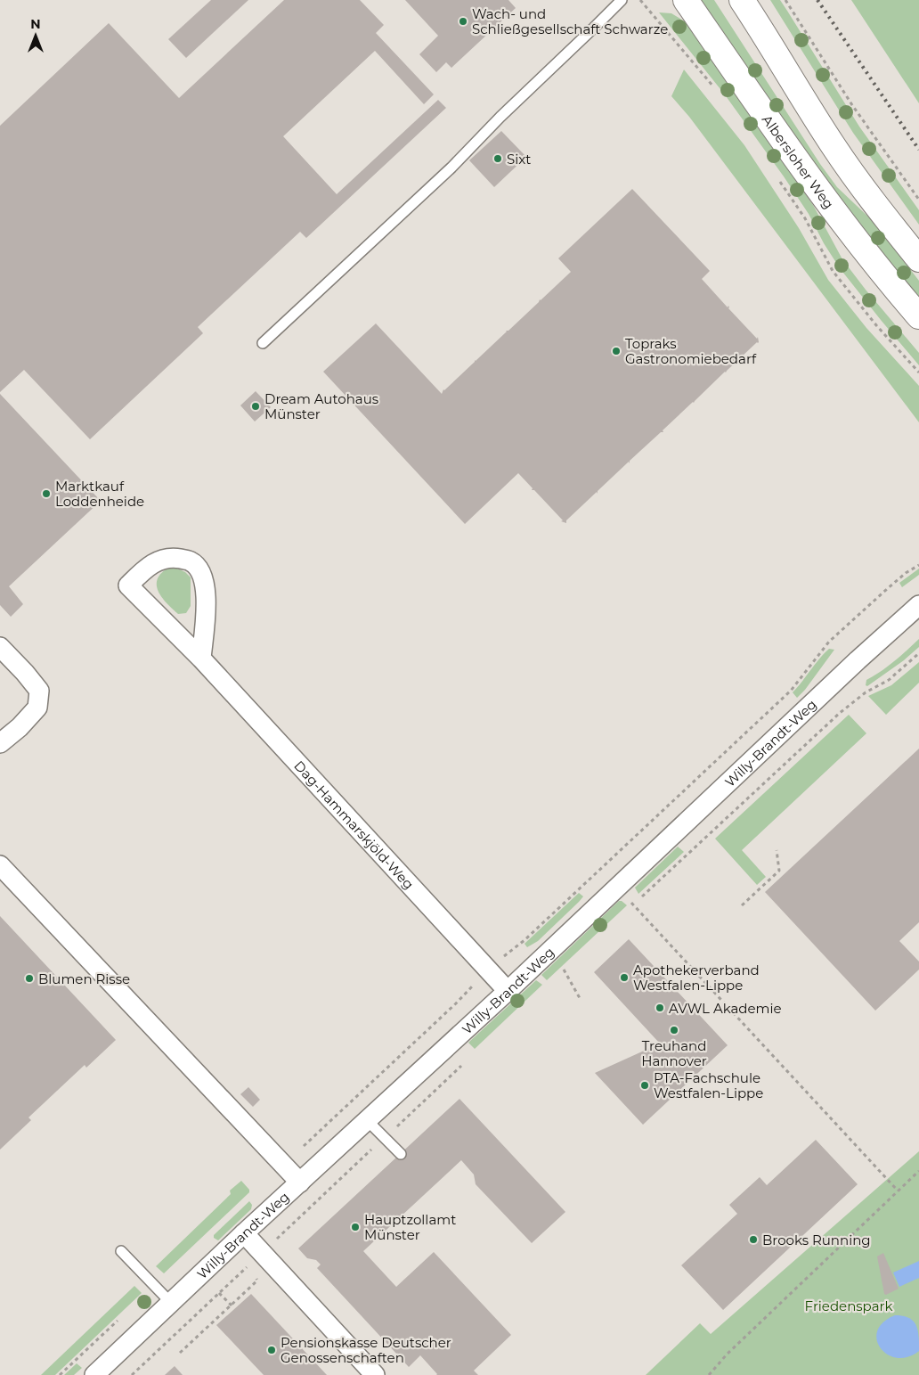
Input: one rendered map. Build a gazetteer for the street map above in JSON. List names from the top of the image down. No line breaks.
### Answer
{"streets":{"main road":["Albersloher Weg"],"street":["Willy-Brandt-Weg","Dag-Hammarskjöld-Weg"]},"crossings":[["Willy-Brandt-Weg","Dag-Hammarskjöld-Weg"]],"parks":["Friedenspark"],"places":["Wach- und Schließgesellschaft Schwarze","Sixt","Topraks Gastronomiebedarf","Dream Autohaus Münster","Marktkauf Loddenheide","Apothekerverband Westfalen-Lippe","Blumen Risse","AVWL Akademie","Treuhand Hannover","PTA-Fachschule Westfalen-Lippe","Hauptzollamt Münster","Brooks Running","Pensionskasse Deutscher Genossenschaften"],"north":"top"}
